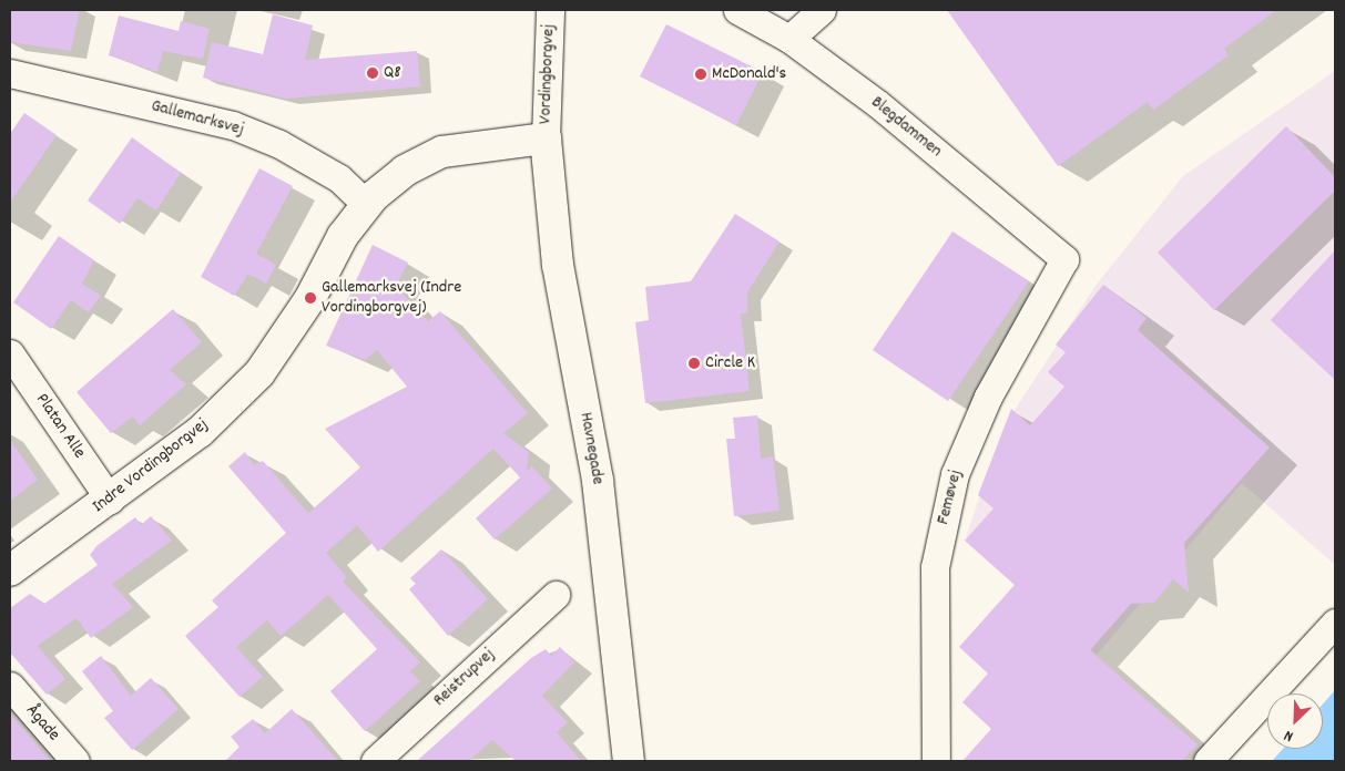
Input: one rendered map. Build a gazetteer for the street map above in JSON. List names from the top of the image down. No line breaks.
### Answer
{"streets":{"main road":["Havnegade","Indre Vordingborgvej"],"street":["Vordingborgvej","Gallemarksvej","Blegdammen","Platan Alle","Femøvej","Reistrupvej","Ågade"]},"crossings":[["Vordingborgvej","Havnegade"],["Vordingborgvej","Indre Vordingborgvej"],["Gallemarksvej","Indre Vordingborgvej"],["Blegdammen","Femøvej"],["Platan Alle","Indre Vordingborgvej"],["Havnegade","Indre Vordingborgvej"]],"places":["Q8","McDonald's","Gallemarksvej (Indre Vordingborgvej)","Circle K"],"north":"bottom left"}
